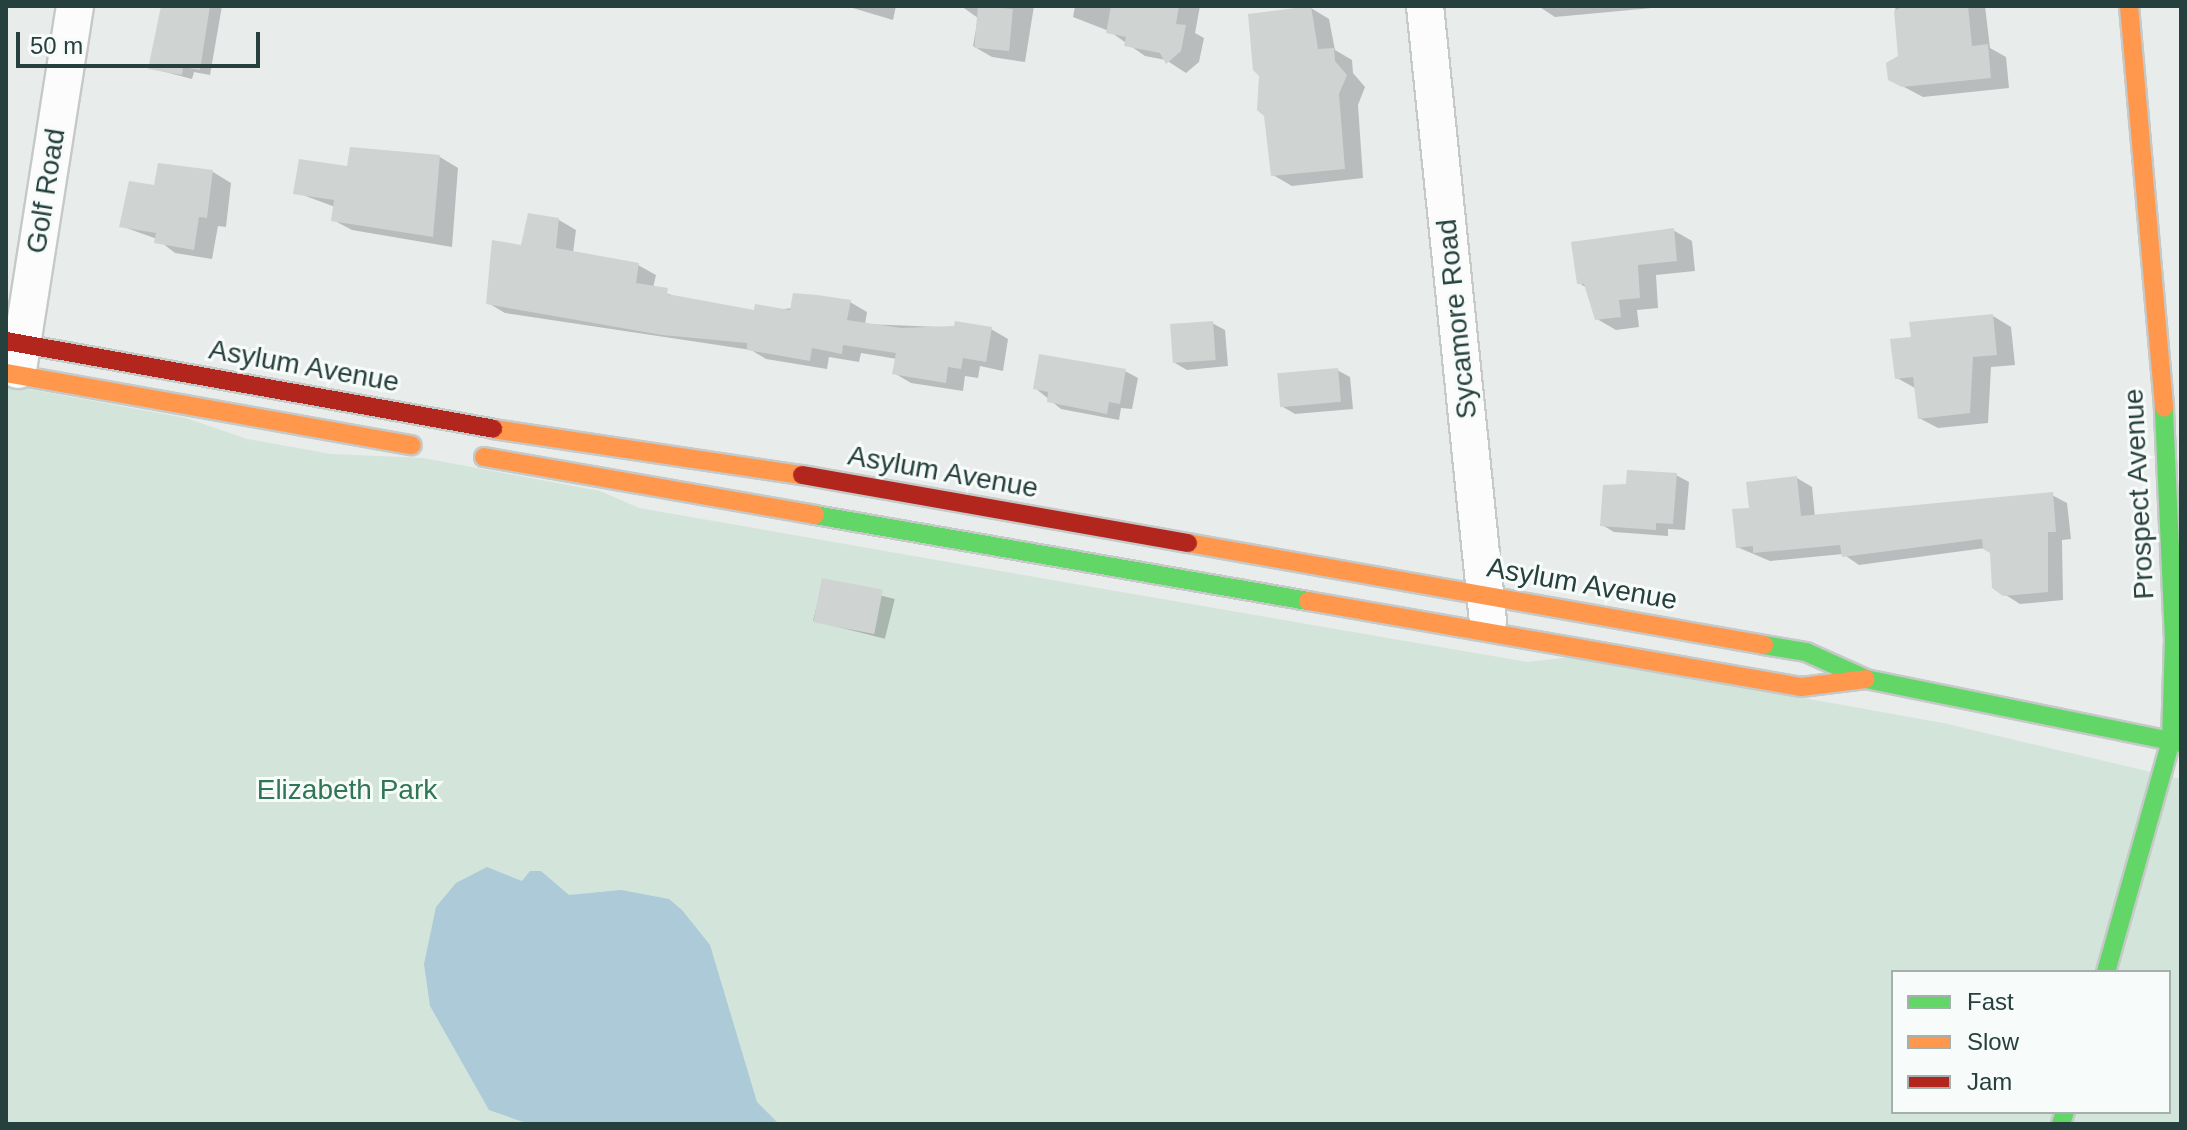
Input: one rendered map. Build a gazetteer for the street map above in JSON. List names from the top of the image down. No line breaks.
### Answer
{"streets":{"main road":["Asylum Avenue","Prospect Avenue"],"street":["Golf Road","Sycamore Road"]},"crossings":[["Golf Road","Asylum Avenue"],["Sycamore Road","Asylum Avenue"],["Asylum Avenue","Prospect Avenue"]],"parks":["Elizabeth Park"],"legend":["Fast","Slow","Jam"],"scale_bar":"50 m"}
